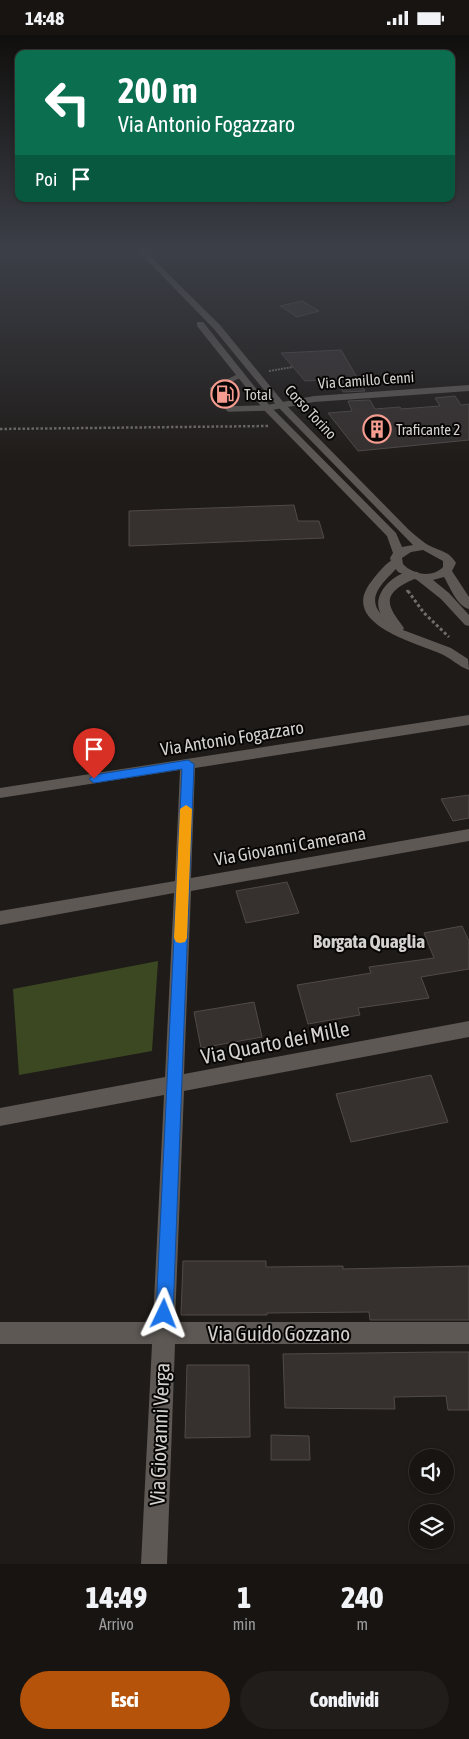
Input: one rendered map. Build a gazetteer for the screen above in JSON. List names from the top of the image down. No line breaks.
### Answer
{"streets":{"street":["Via Camillo Cenni","Corso Torino","Via Antonio Fogazzaro","Via Giovanni Camerana","Via Quarto dei Mille","Via Guido Gozzano","Via Giovanni Verga"]},"crossings":[["Via Camillo Cenni","Corso Torino"],["Via Antonio Fogazzaro","Via Giovanni Verga"],["Via Giovanni Camerana","Via Giovanni Verga"],["Via Quarto dei Mille","Via Giovanni Verga"],["Via Guido Gozzano","Via Giovanni Verga"]],"districts":["Borgata Quaglia"],"places":{"fuel station":["Total"],"building":["Traficante 2"]},"page":{"status":"14:48","turn":["200 m","Via Antonio Fogazzaro"],"then":"Poi","eta":["14:49","Arrivo","1","min","240","m"],"buttons":["Esci","Condividi"]}}
